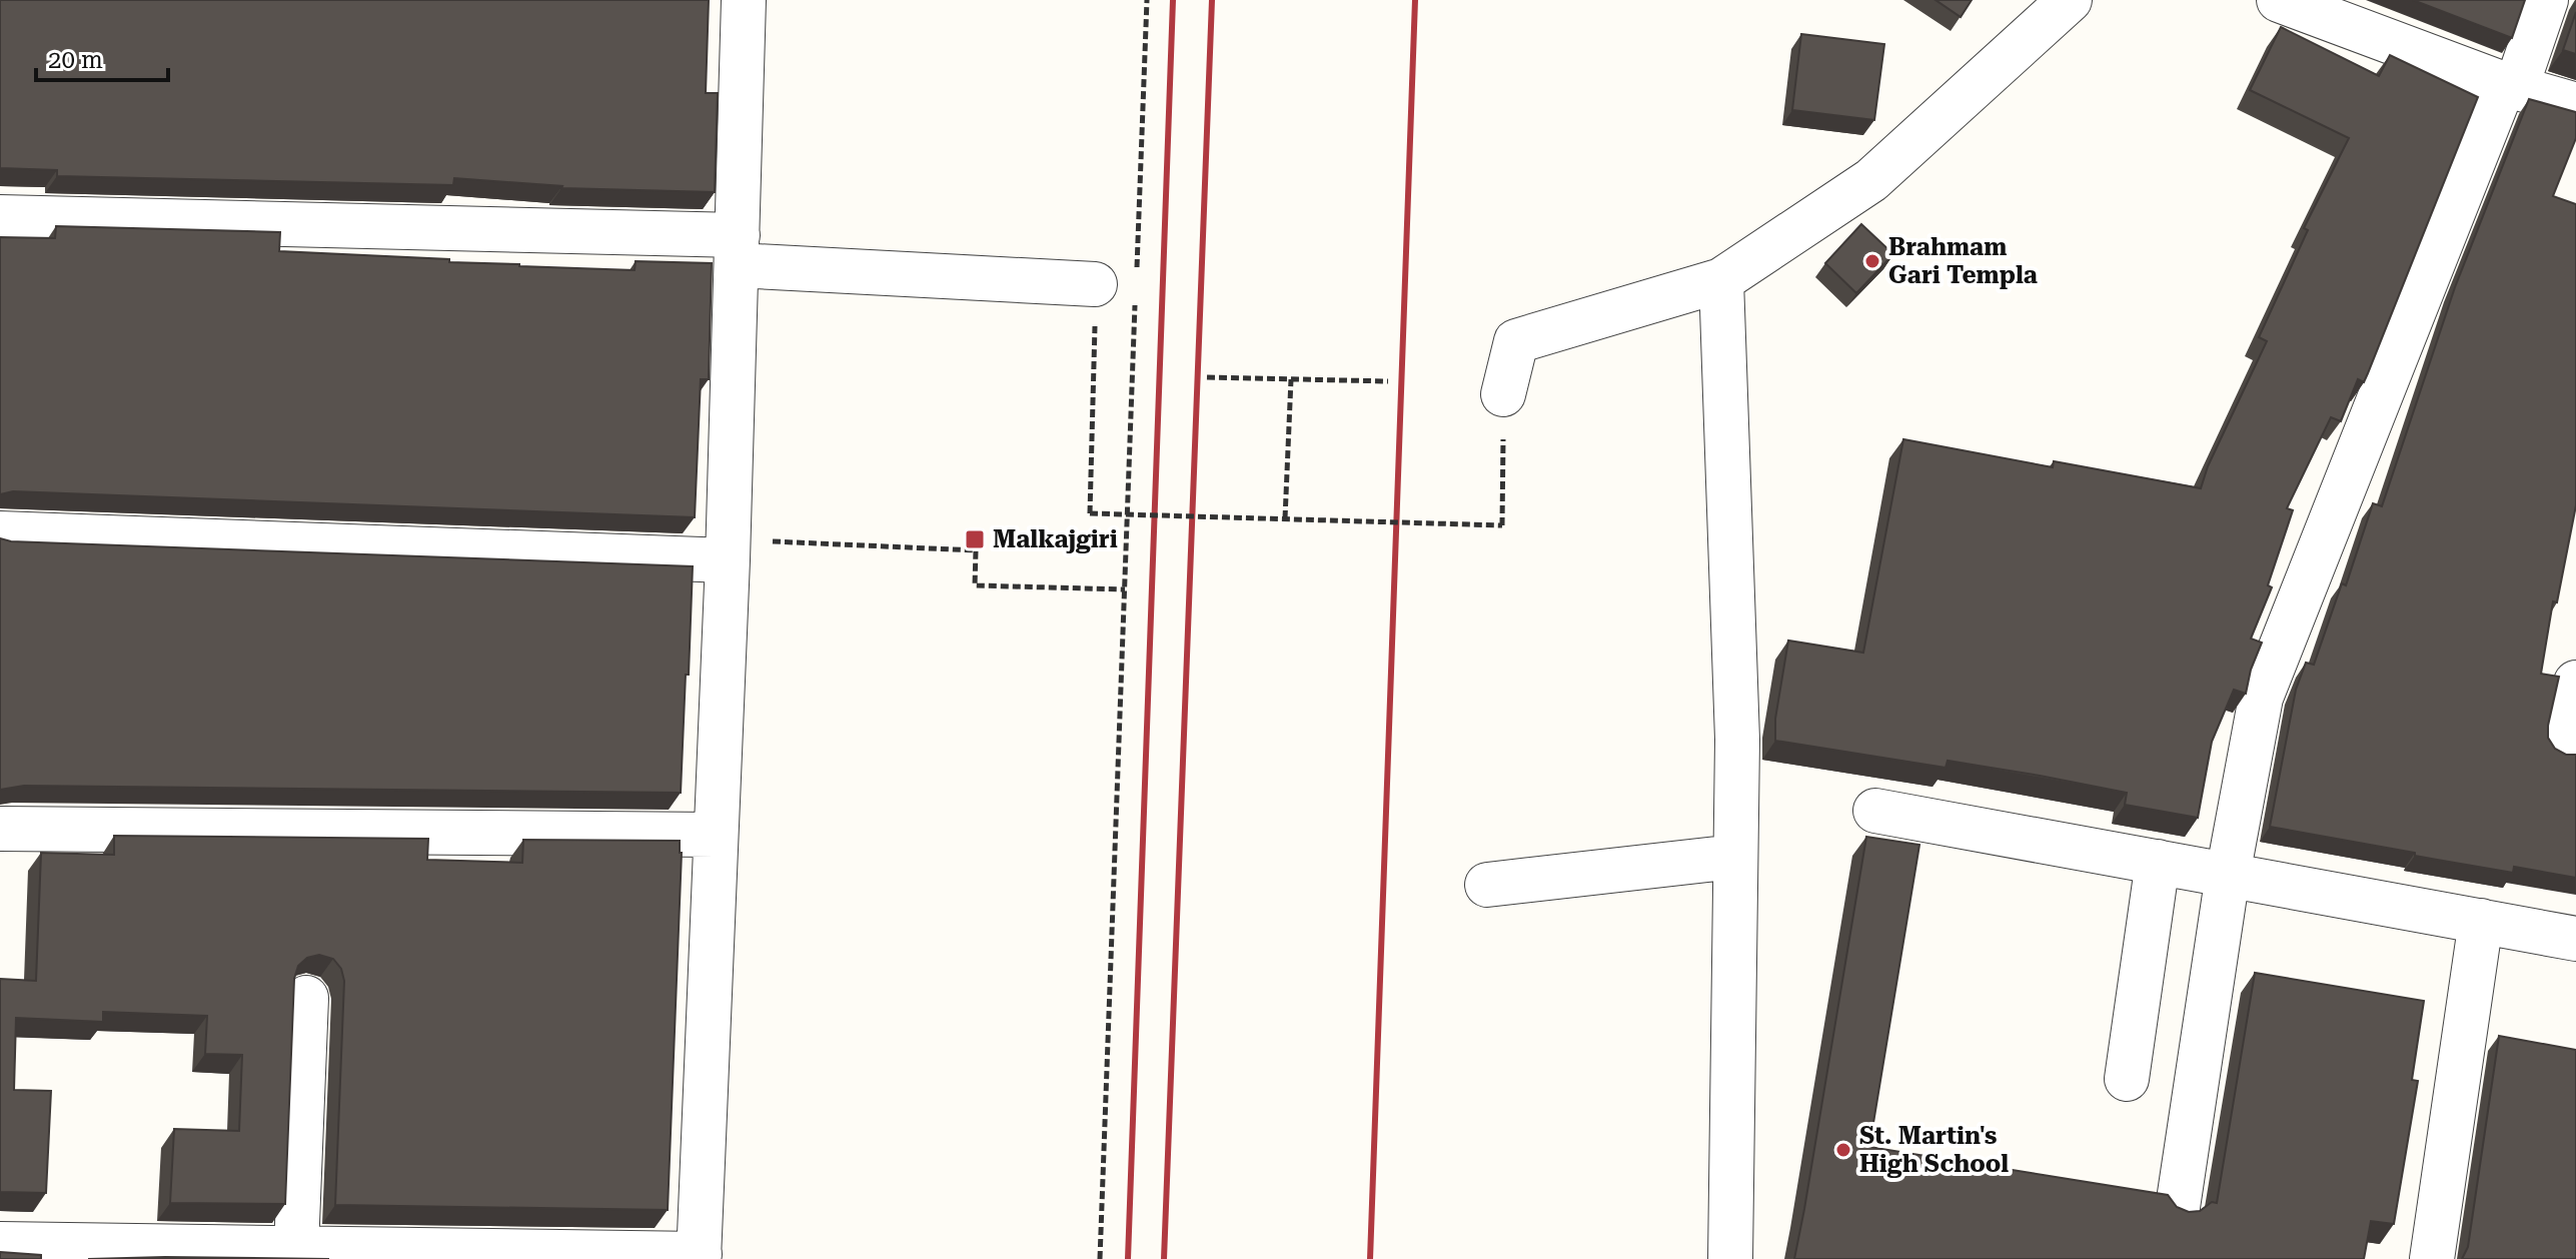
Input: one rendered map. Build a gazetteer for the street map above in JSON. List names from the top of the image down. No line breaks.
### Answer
{"places":{"other":["Brahmam Gari Templa","St. Martin's High School"],"transit":["Malkajgiri"]},"scale_bar":"20 m"}
